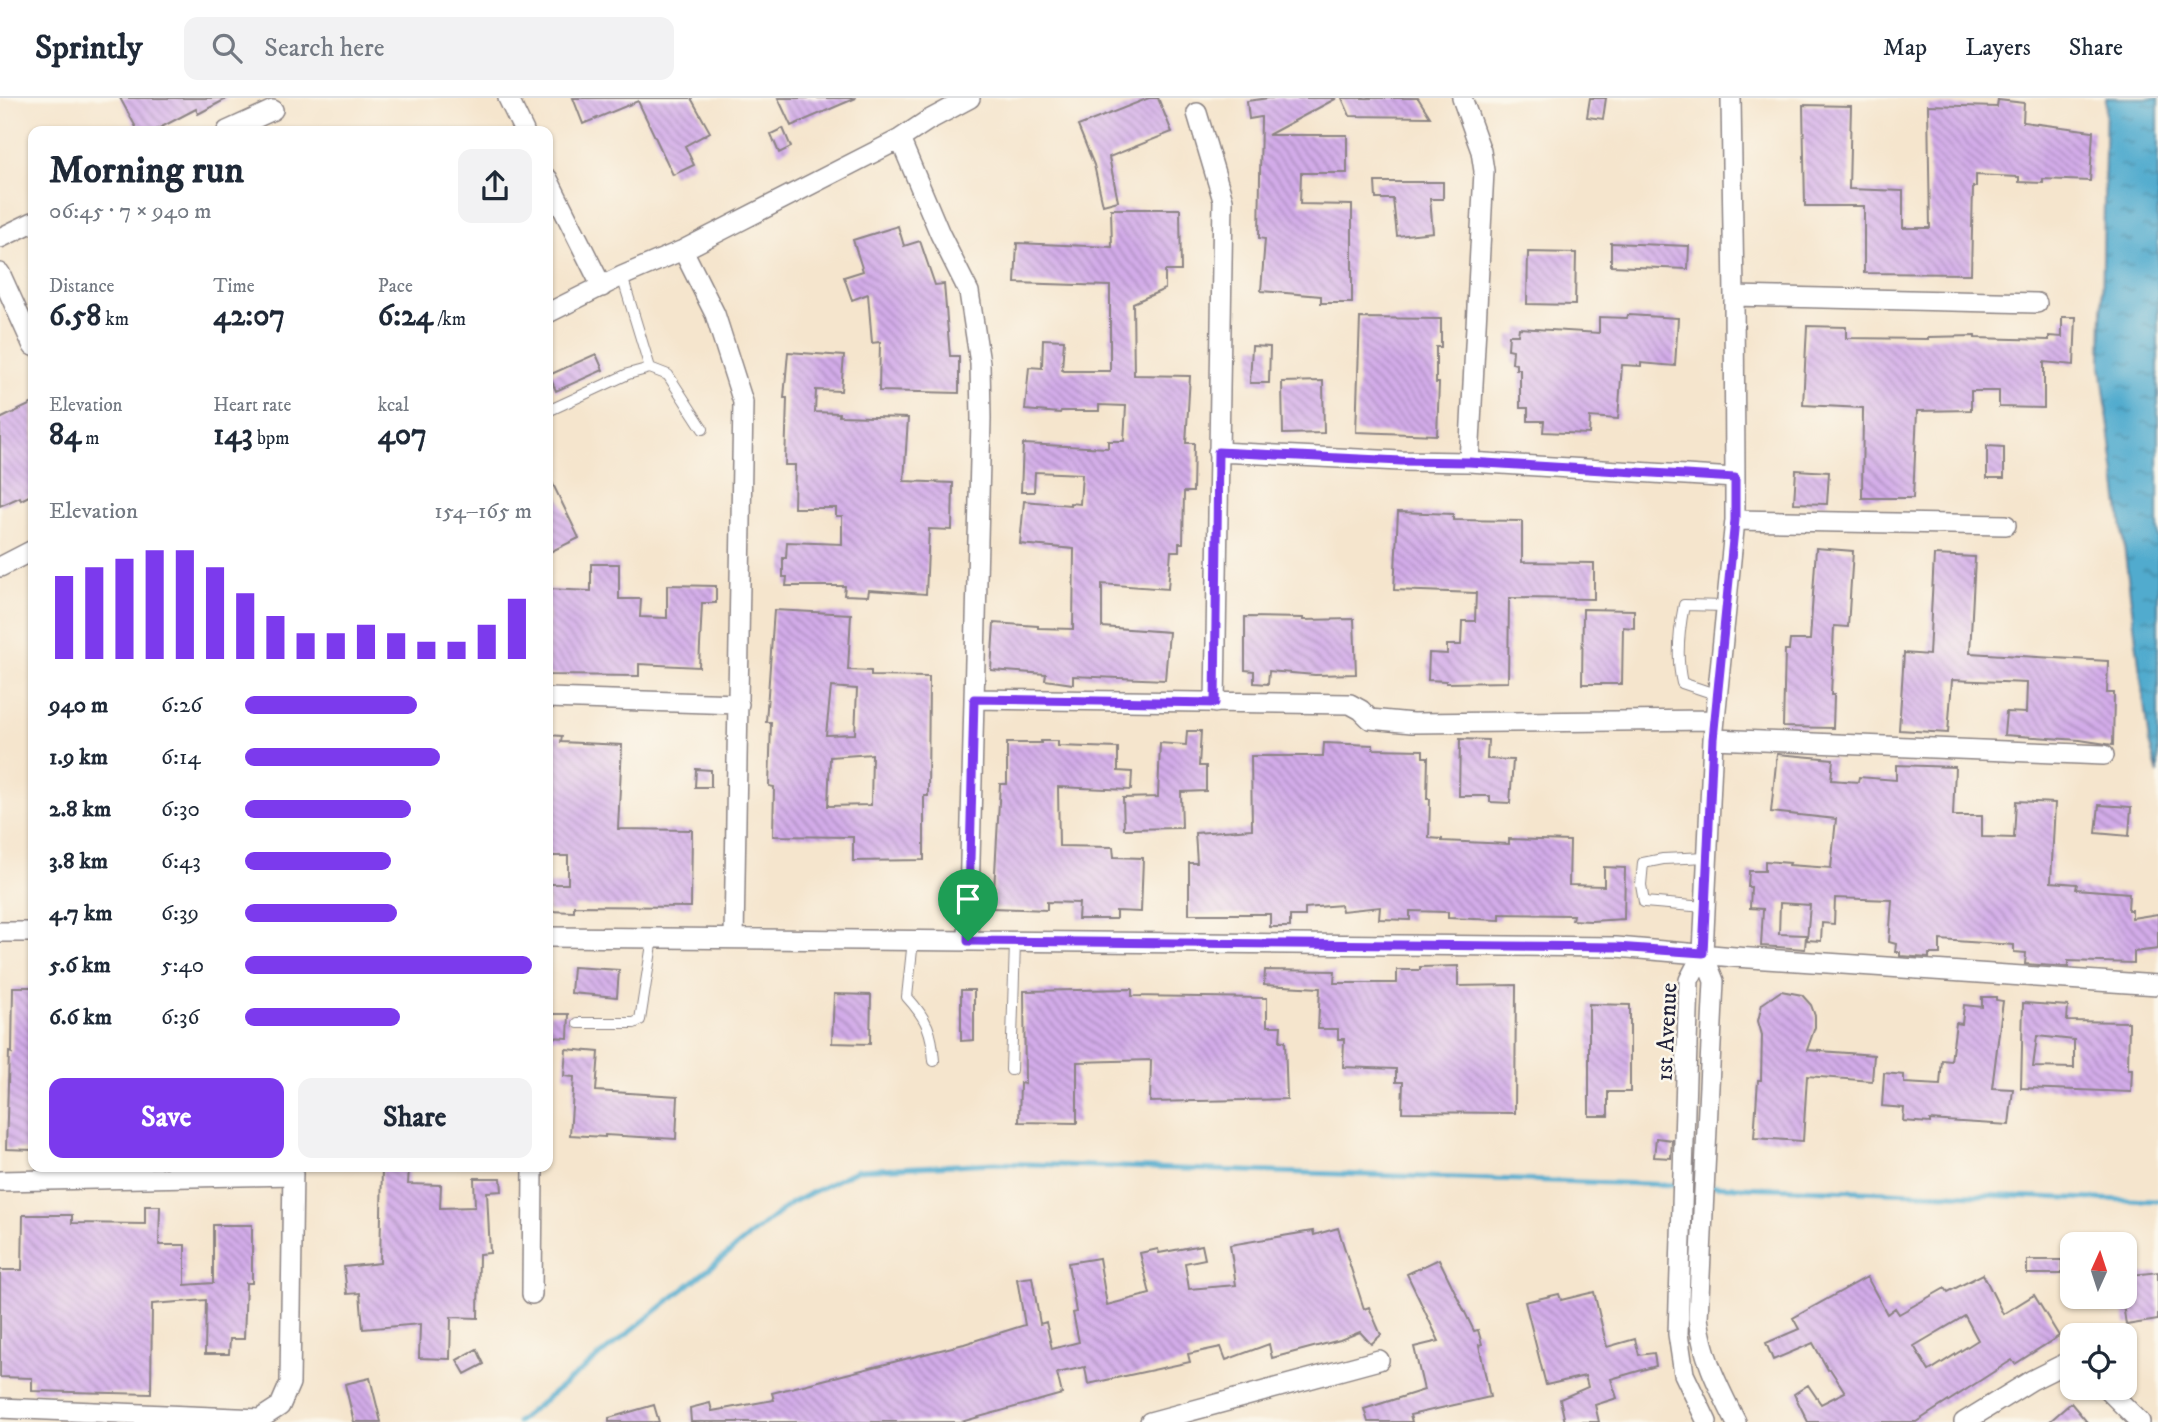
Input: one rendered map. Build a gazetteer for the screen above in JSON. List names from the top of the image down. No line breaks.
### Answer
{"streets":{"street":["1st Avenue"]},"north":"top","page":{"header":"Sprintly","search":"Search here","nav":["Map","Layers","Share"],"heading":["Morning run","06:45 · 7 × 940 m"],"stats":[["Distance","6.58 km"],["Time","42:07"],["Pace","6:24 /km"],["Elevation","84 m"],["Heart rate","143 bpm"],["kcal","407"]],"chart":["Elevation","154–165 m"],"list":[{"name":"940 m","note":"6:26"},{"name":"1.9 km","note":"6:14"},{"name":"2.8 km","note":"6:30"},{"name":"3.8 km","note":"6:43"},{"name":"4.7 km","note":"6:39"},{"name":"5.6 km","note":"5:40"},{"name":"6.6 km","note":"6:36"}],"buttons":["Save","Share"]}}
